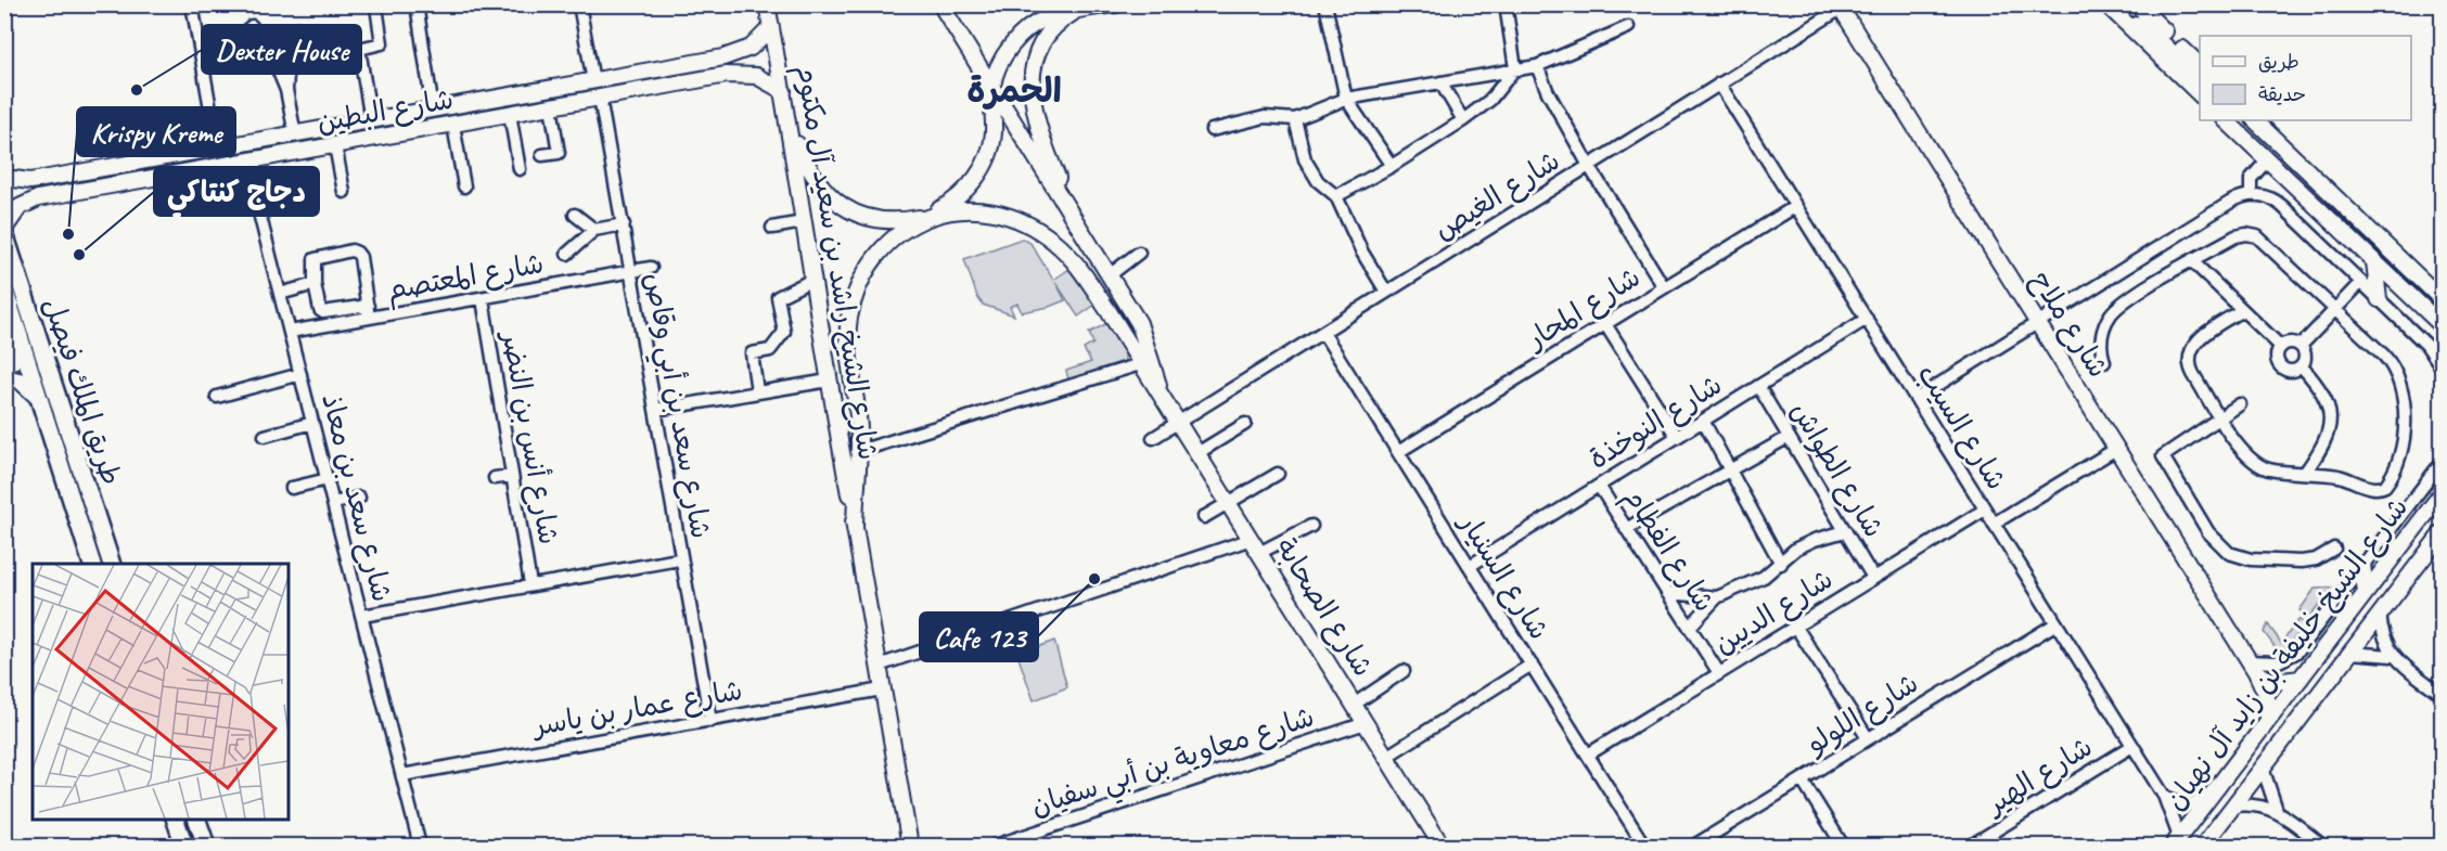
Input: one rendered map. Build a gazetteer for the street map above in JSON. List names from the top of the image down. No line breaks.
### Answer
{"streets":{"main road":["طريق الملك فيصل"],"street":["شارع البطين","شارع الغيص","شارع الشيخ راشد بن سعيد آل مكتوم","شارع المعتصم","شارع المحار","شارع ملاح","شارع سعد بن أبي وقاص","شارع النوخذة","شارع السيب","شارع أنس بن النضر","شارع الطواش","شارع سعد بن معاذ","شارع الفطام","شارع السنيار","شارع الصحابة","شارع الديين","شارع الشيخ خليفة بن زايد آل نهيان","شارع عمار بن ياسر","شارع اللولو","شارع معاوية بن أبي سفيان","شارع الهير"]},"crossings":[["شارع البطين","شارع الشيخ راشد بن سعيد آل مكتوم"],["شارع البطين","طريق الملك فيصل"],["شارع البطين","شارع سعد بن أبي وقاص"],["شارع البطين","شارع سعد بن معاذ"],["شارع الغيص","شارع ملاح"],["شارع الغيص","شارع السيب"],["شارع الغيص","شارع السنيار"],["شارع الغيص","شارع الصحابة"],["شارع الشيخ راشد بن سعيد آل مكتوم","شارع الصحابة"],["شارع الشيخ راشد بن سعيد آل مكتوم","شارع عمار بن ياسر"],["شارع المعتصم","شارع سعد بن أبي وقاص"],["شارع المعتصم","شارع أنس بن النضر"],["شارع المعتصم","شارع سعد بن معاذ"],["شارع المحار","شارع السيب"],["شارع المحار","شارع السنيار"],["شارع ملاح","شارع الشيخ خليفة بن زايد آل نهيان"],["شارع سعد بن أبي وقاص","شارع عمار بن ياسر"],["شارع النوخذة","شارع السيب"],["شارع النوخذة","شارع الطواش"],["شارع النوخذة","شارع الفطام"],["شارع النوخذة","شارع السنيار"],["شارع السيب","شارع الديين"],["شارع السيب","شارع الشيخ خليفة بن زايد آل نهيان"],["شارع السيب","شارع اللولو"],["شارع السيب","شارع الهير"],["شارع الطواش","شارع الديين"],["شارع سعد بن معاذ","شارع عمار بن ياسر"],["شارع الفطام","شارع الديين"],["شارع السنيار","شارع الديين"],["شارع الصحابة","شارع معاوية بن أبي سفيان"]],"districts":["الحمرة"],"places":["Dexter House","Krispy Kreme","دجاج كنتاكي","Cafe 123"],"legend":["طريق","حديقة"]}
